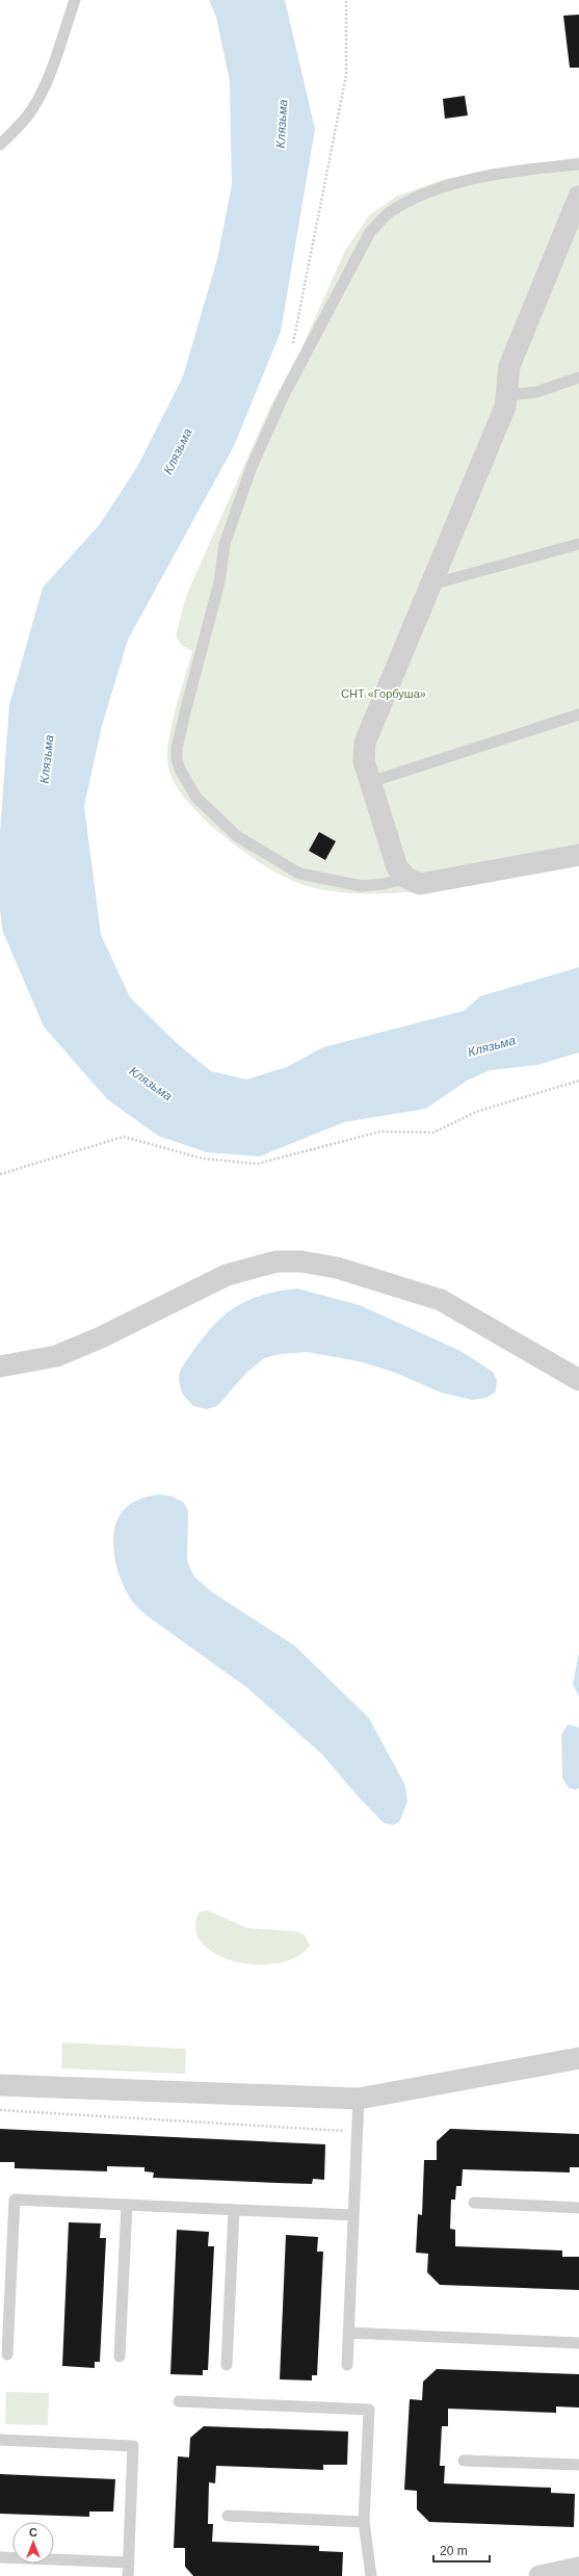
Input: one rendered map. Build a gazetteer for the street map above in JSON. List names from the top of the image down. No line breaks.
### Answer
{"water":["Клязьма"],"parks":["СНТ «Горбуша»"],"scale_bar":"20 m","north":"top"}
